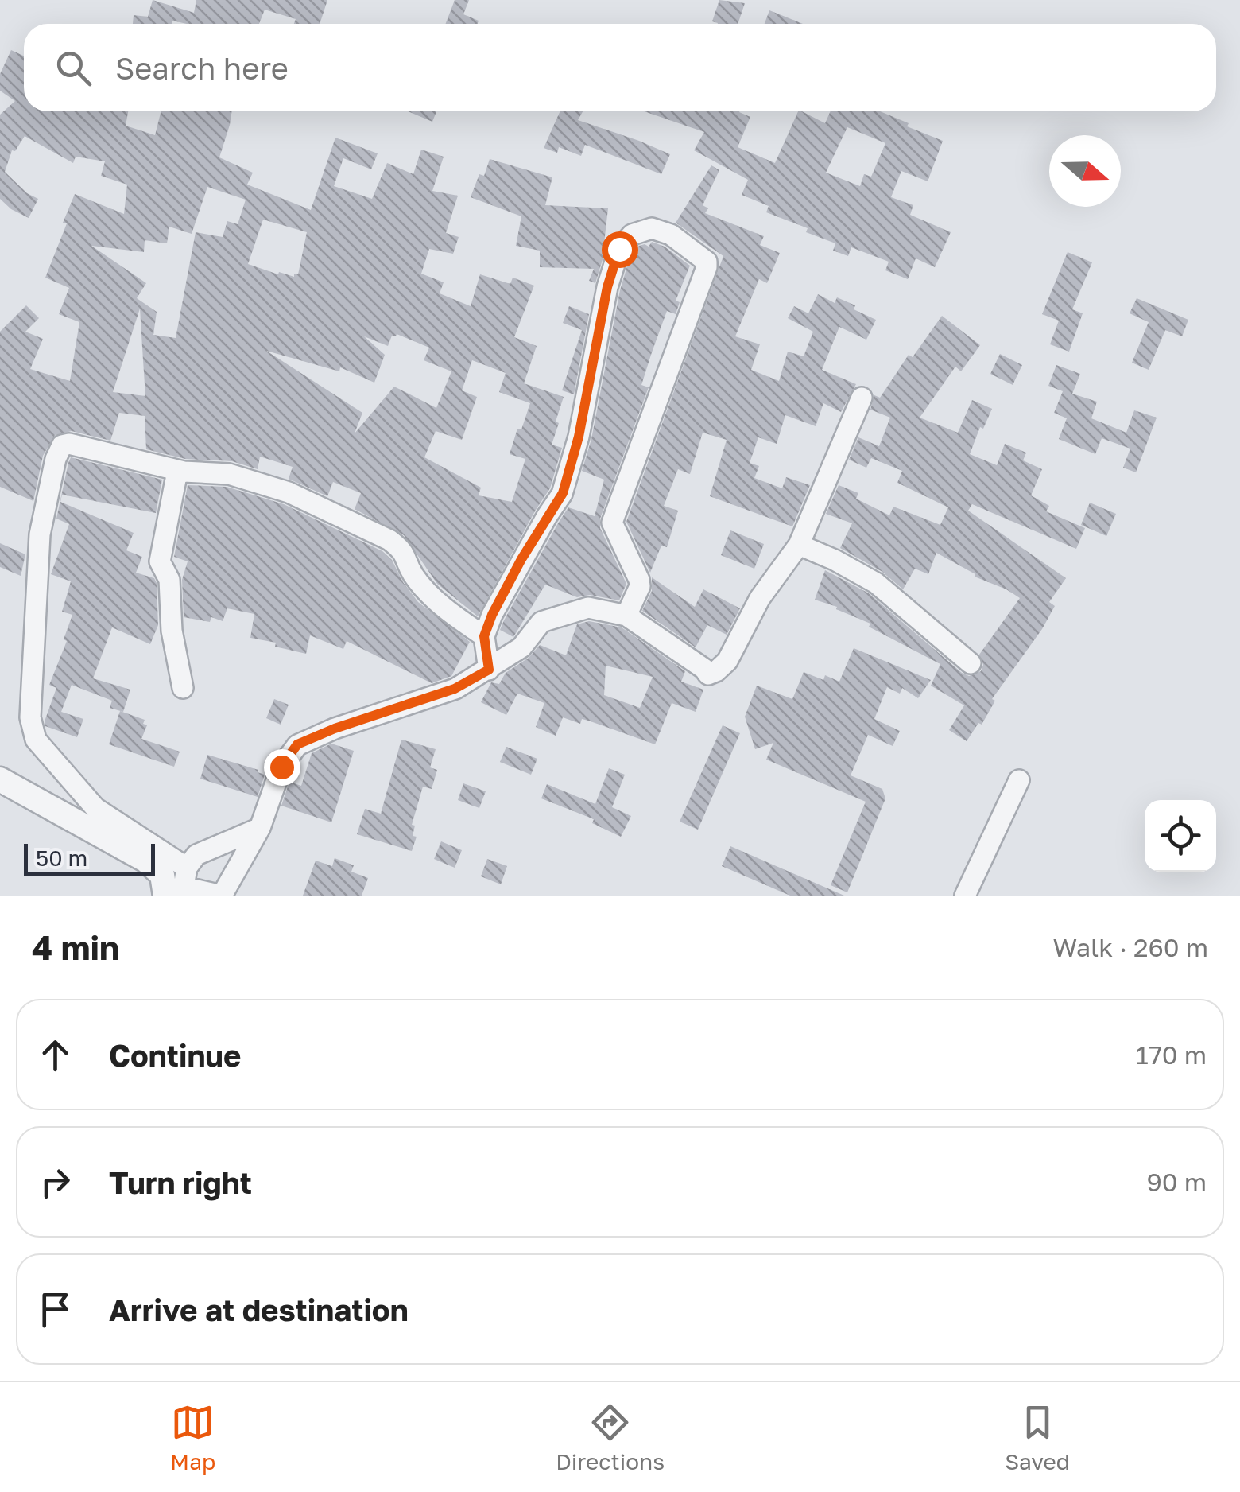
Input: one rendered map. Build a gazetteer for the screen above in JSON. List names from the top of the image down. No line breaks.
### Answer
{"scale_bar":"50 m","north":"right","page":{"search":"Search here","scale":"50 m","heading":["4 min","Walk · 260 m"],"list":[["Continue","170 m"],["Turn right","90 m"],"Arrive at destination"],"nav":["Map","Directions","Saved"]}}
